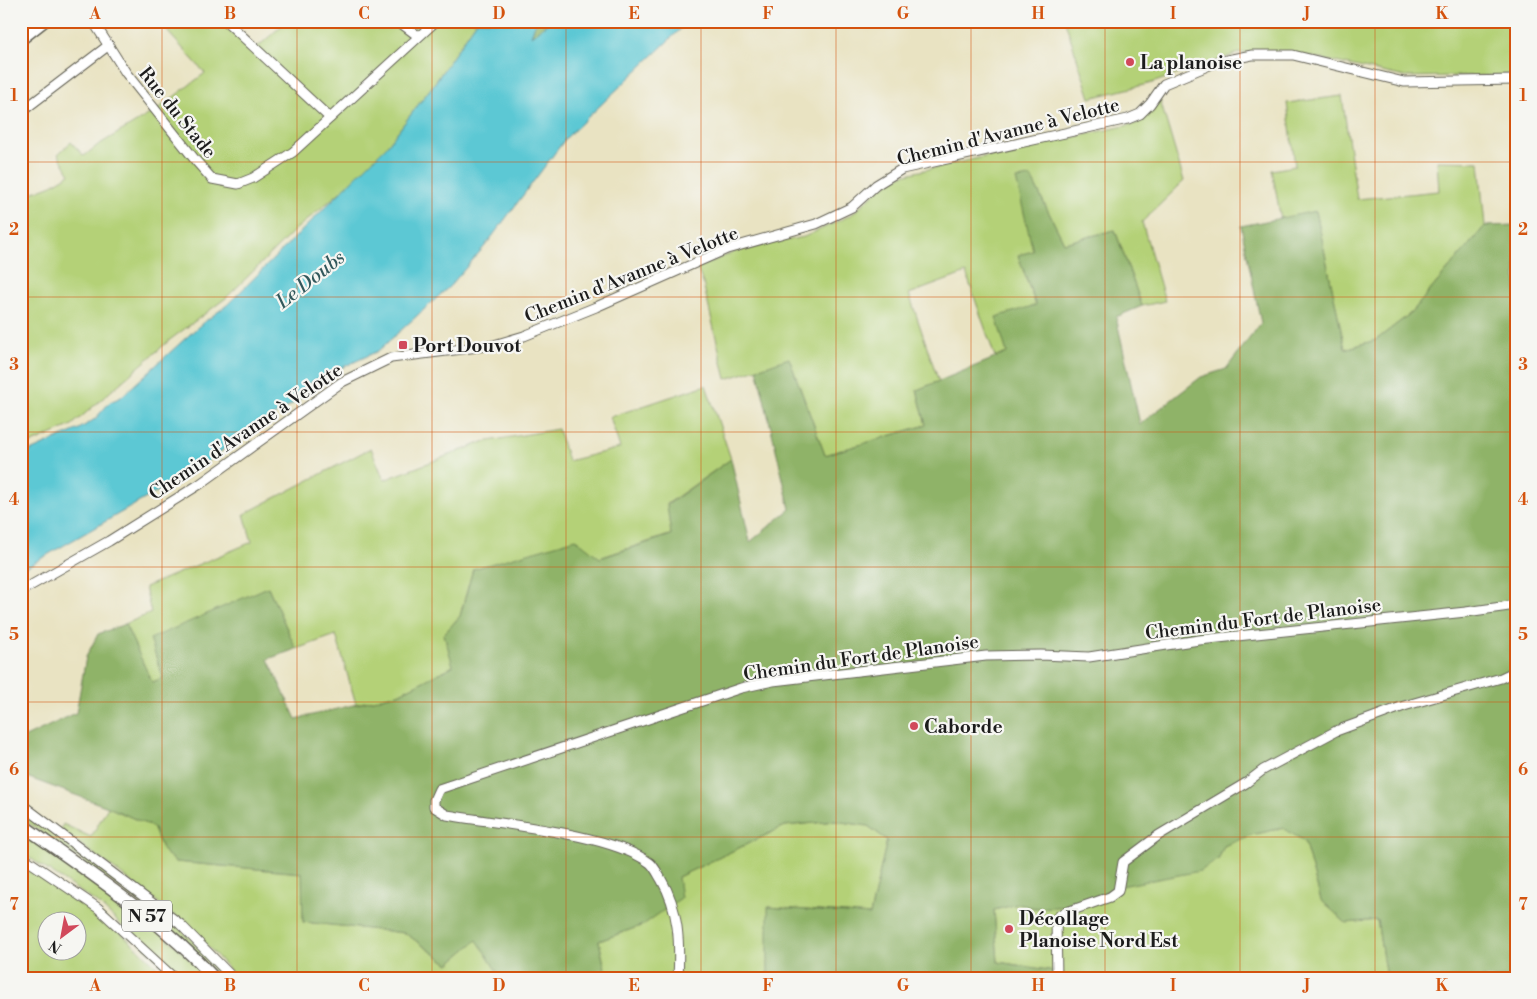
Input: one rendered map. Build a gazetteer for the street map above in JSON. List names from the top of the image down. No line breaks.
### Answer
{"streets":{"main road":["N 57"],"street":["Rue du Stade","Chemin d'Avanne à Velotte","Chemin du Fort de Planoise"]},"water":["Le Doubs"],"places":{"other":["La planoise","Caborde","Décollage Planoise Nord Est"],"transit":["Port Douvot"]},"north":"bottom left","grid":{"columns":["A","B","C","D","E","F","G","H","I","J","K"],"rows":["1","2","3","4","5","6","7"]}}
